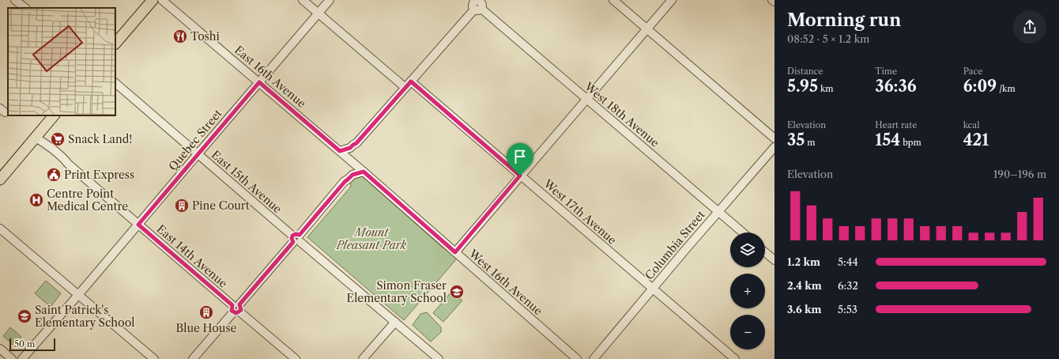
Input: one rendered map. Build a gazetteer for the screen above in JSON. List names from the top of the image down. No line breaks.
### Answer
{"streets":{"street":["East 16th Avenue","West 18th Avenue","Quebec Street","East 15th Avenue","West 17th Avenue","Columbia Street","East 14th Avenue","West 16th Avenue"]},"crossings":[["East 16th Avenue","Quebec Street"],["East 16th Avenue","West 16th Avenue"],["West 18th Avenue","Columbia Street"],["Quebec Street","East 15th Avenue"],["Quebec Street","East 14th Avenue"],["West 17th Avenue","Columbia Street"]],"parks":["Mount Pleasant Park"],"places":{"restaurant":["Toshi"],"supermarket":["Snack Land!"],"public building":["Print Express"],"hospital":["Centre Point Medical Centre"],"building":["Pine Court","Blue House"],"school or university":["Simon Fraser Elementary School","Saint Patrick's Elementary School"]},"scale_bar":"50 m","page":{"heading":["Morning run","08:52 · 5 × 1.2 km"],"stats":[["Distance","5.95 km"],["Time","36:36"],["Pace","6:09 /km"],["Elevation","35 m"],["Heart rate","154 bpm"],["kcal","421"]],"chart":["Elevation","190–196 m"],"map_buttons":["+","−"],"list":[{"name":"1.2 km","note":"5:44"},{"name":"2.4 km","note":"6:32"},{"name":"3.6 km","note":"5:53"}],"scale":"50 m"}}
